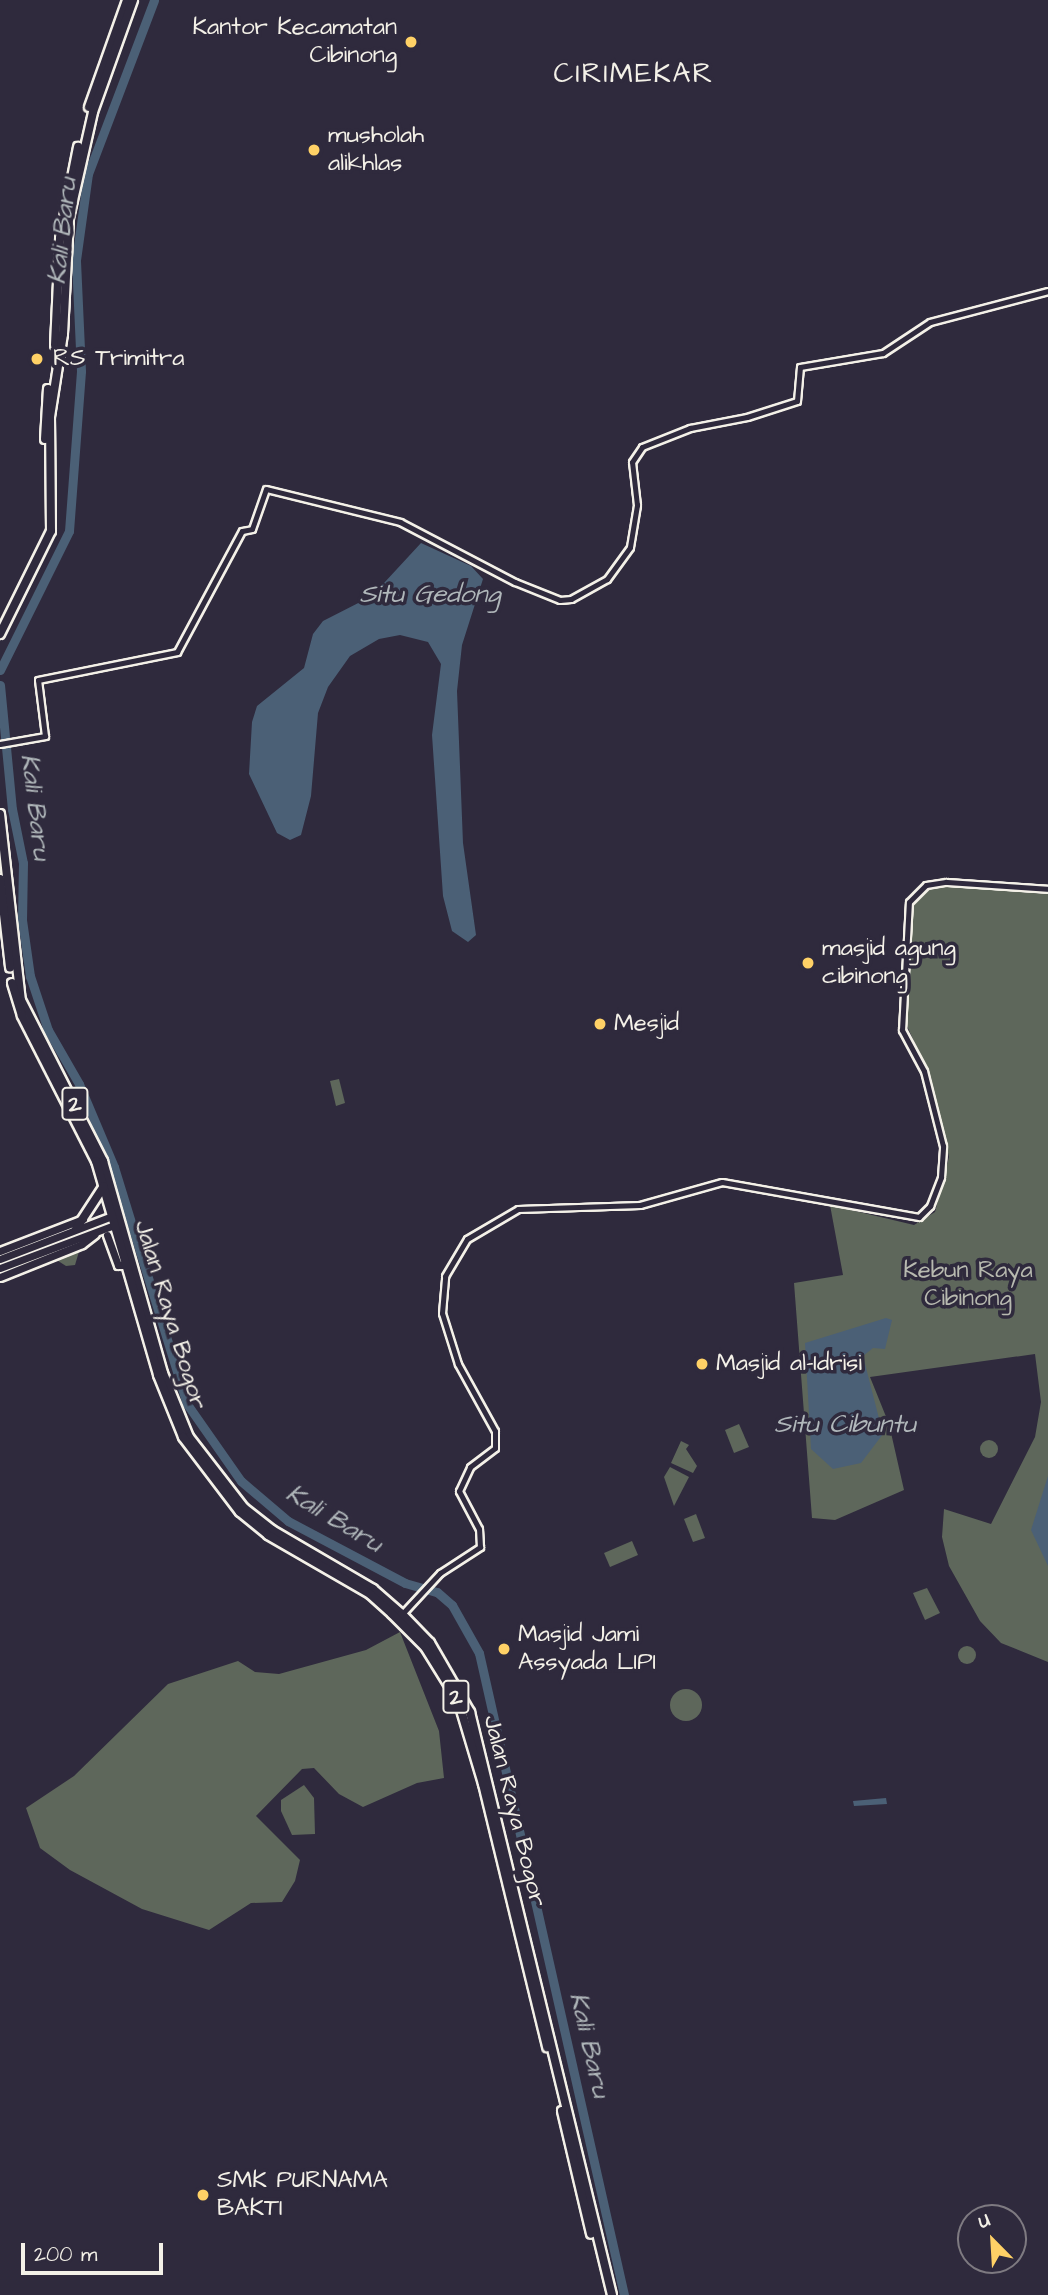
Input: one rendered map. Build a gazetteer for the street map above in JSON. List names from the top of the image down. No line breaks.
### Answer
{"streets":{"highway":["2","Jalan Raya Bogor"]},"districts":["CIRIMEKAR"],"water":["Kali Baru","Situ Gedong","Situ Cibuntu"],"parks":["Kebun Raya Cibinong"],"places":["Kantor Kecamatan Cibinong","musholah alikhlas","RS Trimitra","masjid agung cibinong","Mesjid","Masjid al-Idrisi","Masjid Jami Assyada LIPI","SMK PURNAMA BAKTI"],"scale_bar":"200 m","north":"top left"}
